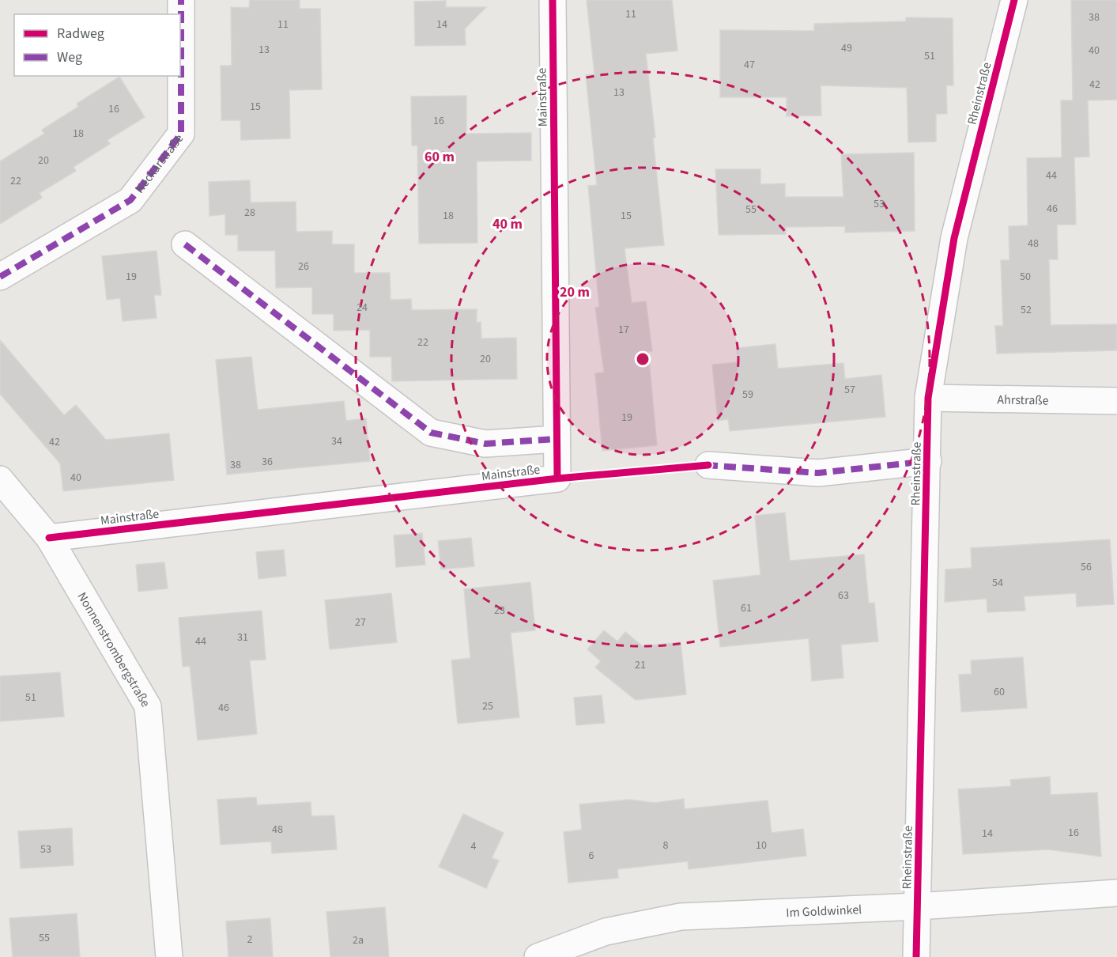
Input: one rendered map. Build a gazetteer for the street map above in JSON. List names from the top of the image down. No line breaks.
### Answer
{"streets":{"street":["Rheinstraße","Mainstraße","Neckarstraße","Ahrstraße","Nonnenstrombergstraße","Im Goldwinkel"]},"crossings":[["Rheinstraße","Ahrstraße"],["Rheinstraße","Im Goldwinkel"],["Mainstraße","Nonnenstrombergstraße"]],"house_numbers":["11","38","11","14","49","13","40","51","47","42","13","15","16","16","18","20","44","22","53","46","55","28","18","15","48","26","19","50","24","52","17","22","20","57","59","19","34","42","36","38","40","56","54","63","61","23","27","31","44","21","60","51","25","46","48","16","14","8","10","4","53","6","55","2","2a"],"legend":["Radweg","Weg"],"rings":["60 m","40 m","20 m"]}
